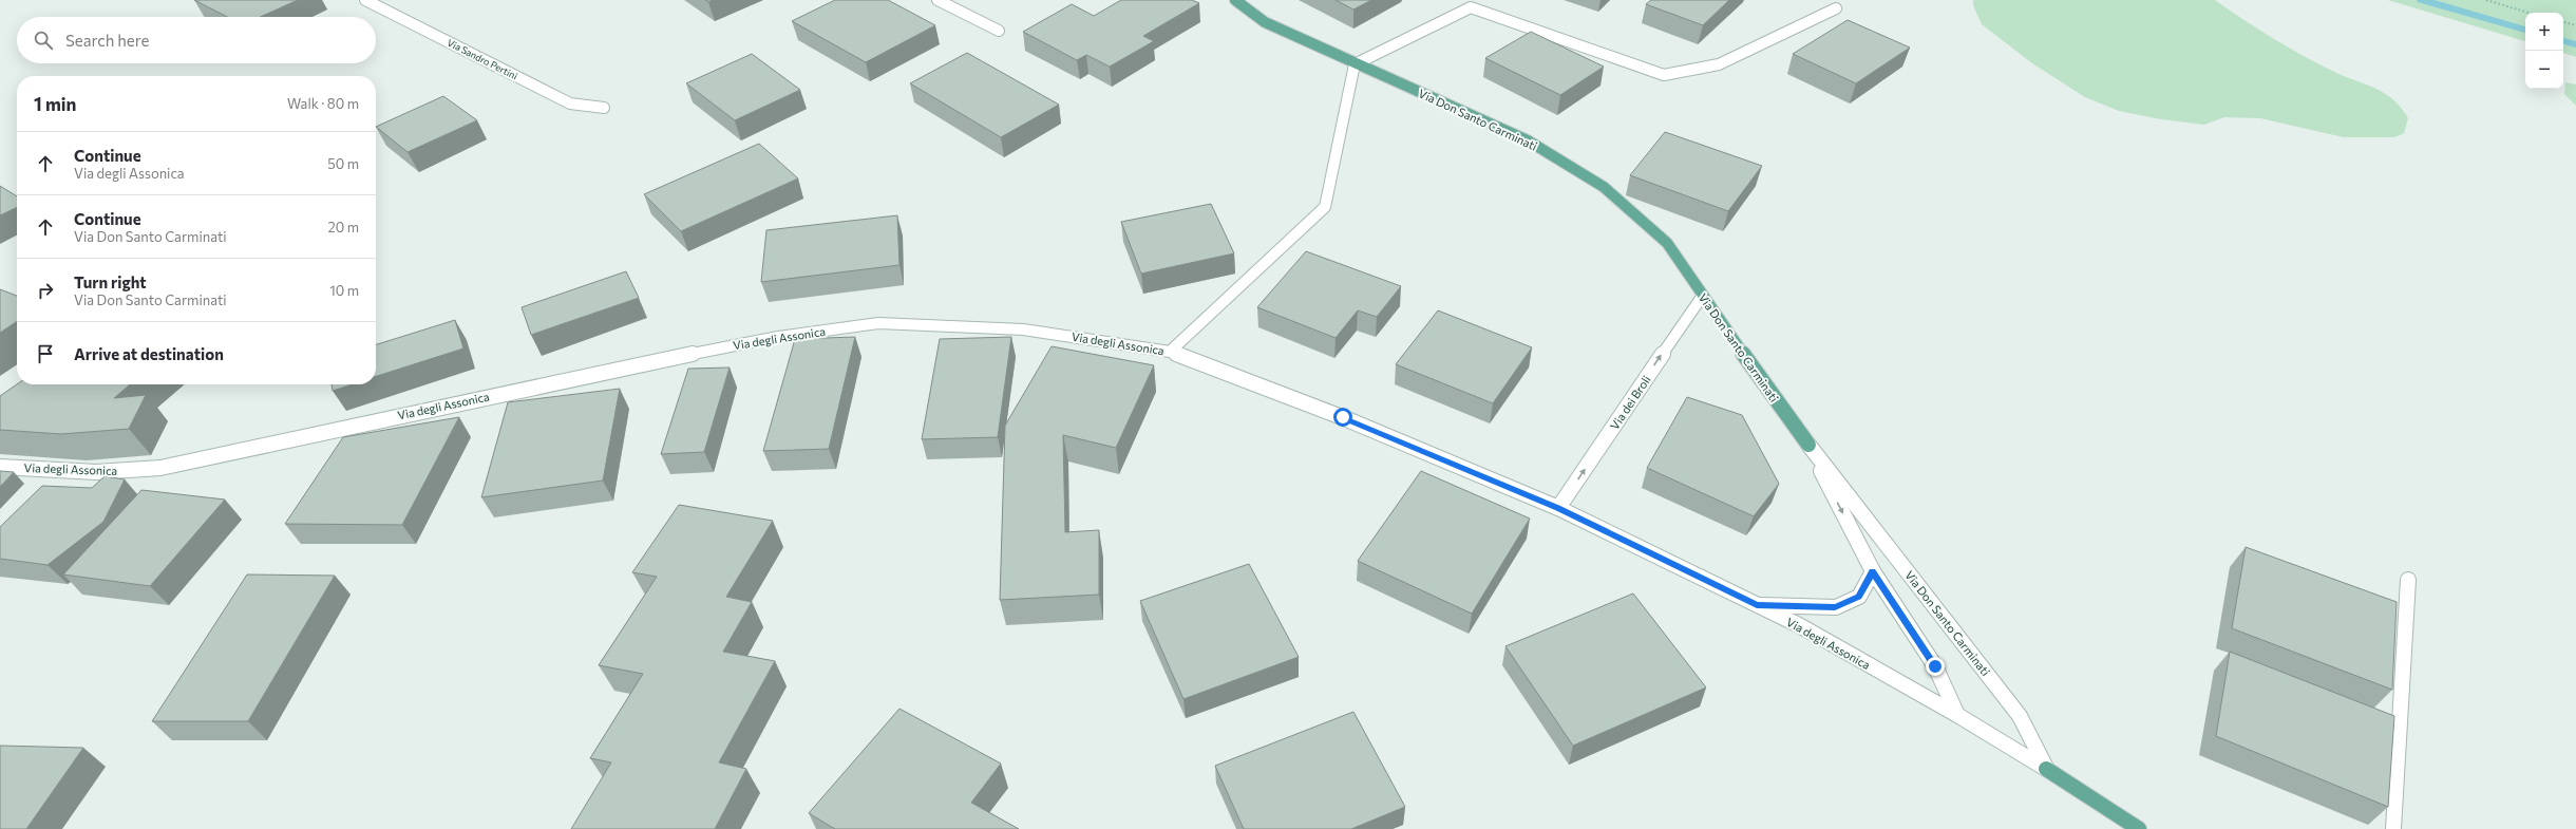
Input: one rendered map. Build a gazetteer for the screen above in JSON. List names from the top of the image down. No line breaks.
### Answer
{"streets":{"main road":["Via Don Santo Carminati","Via degli Assonica"],"street":["Via Sandro Pertini","Via dei Broli"]},"crossings":[["Via Don Santo Carminati","Via degli Assonica"],["Via Don Santo Carminati","Via dei Broli"],["Via degli Assonica","Via dei Broli"]],"one_way":["Via dei Broli"],"page":{"map_buttons":["+","−"],"search":"Search here","heading":["1 min","Walk · 80 m"],"list":[["Continue","Via degli Assonica","50 m"],["Continue","Via Don Santo Carminati","20 m"],["Turn right","Via Don Santo Carminati","10 m"],"Arrive at destination"]}}
